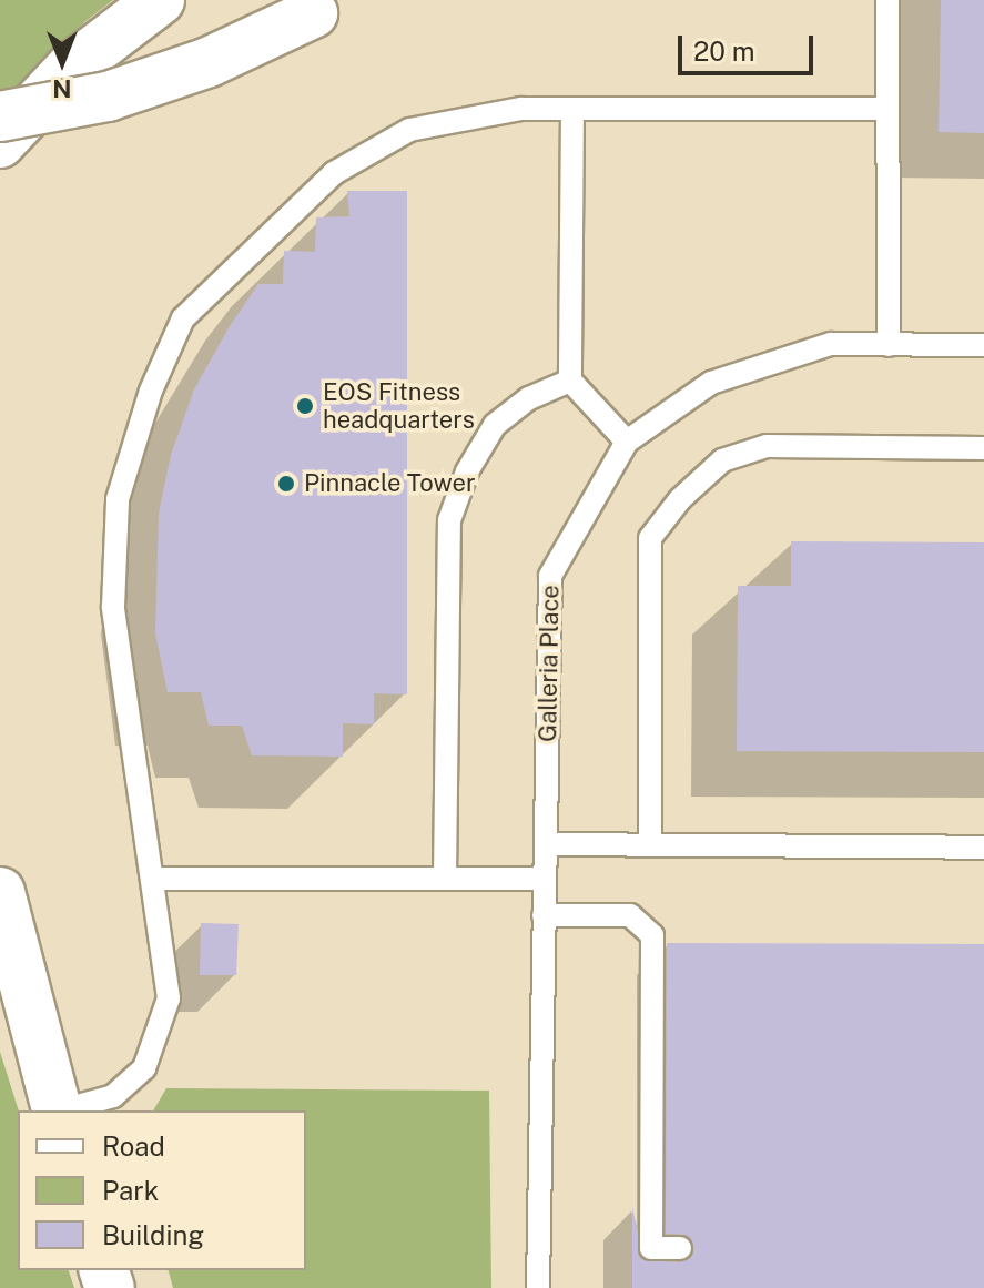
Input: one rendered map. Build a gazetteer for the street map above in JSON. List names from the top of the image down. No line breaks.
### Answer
{"streets":{"lane":["Galleria Place"]},"places":["EOS Fitness headquarters","Pinnacle Tower"],"legend":["Road","Park","Building"],"scale_bar":"20 m","north":"bottom"}
